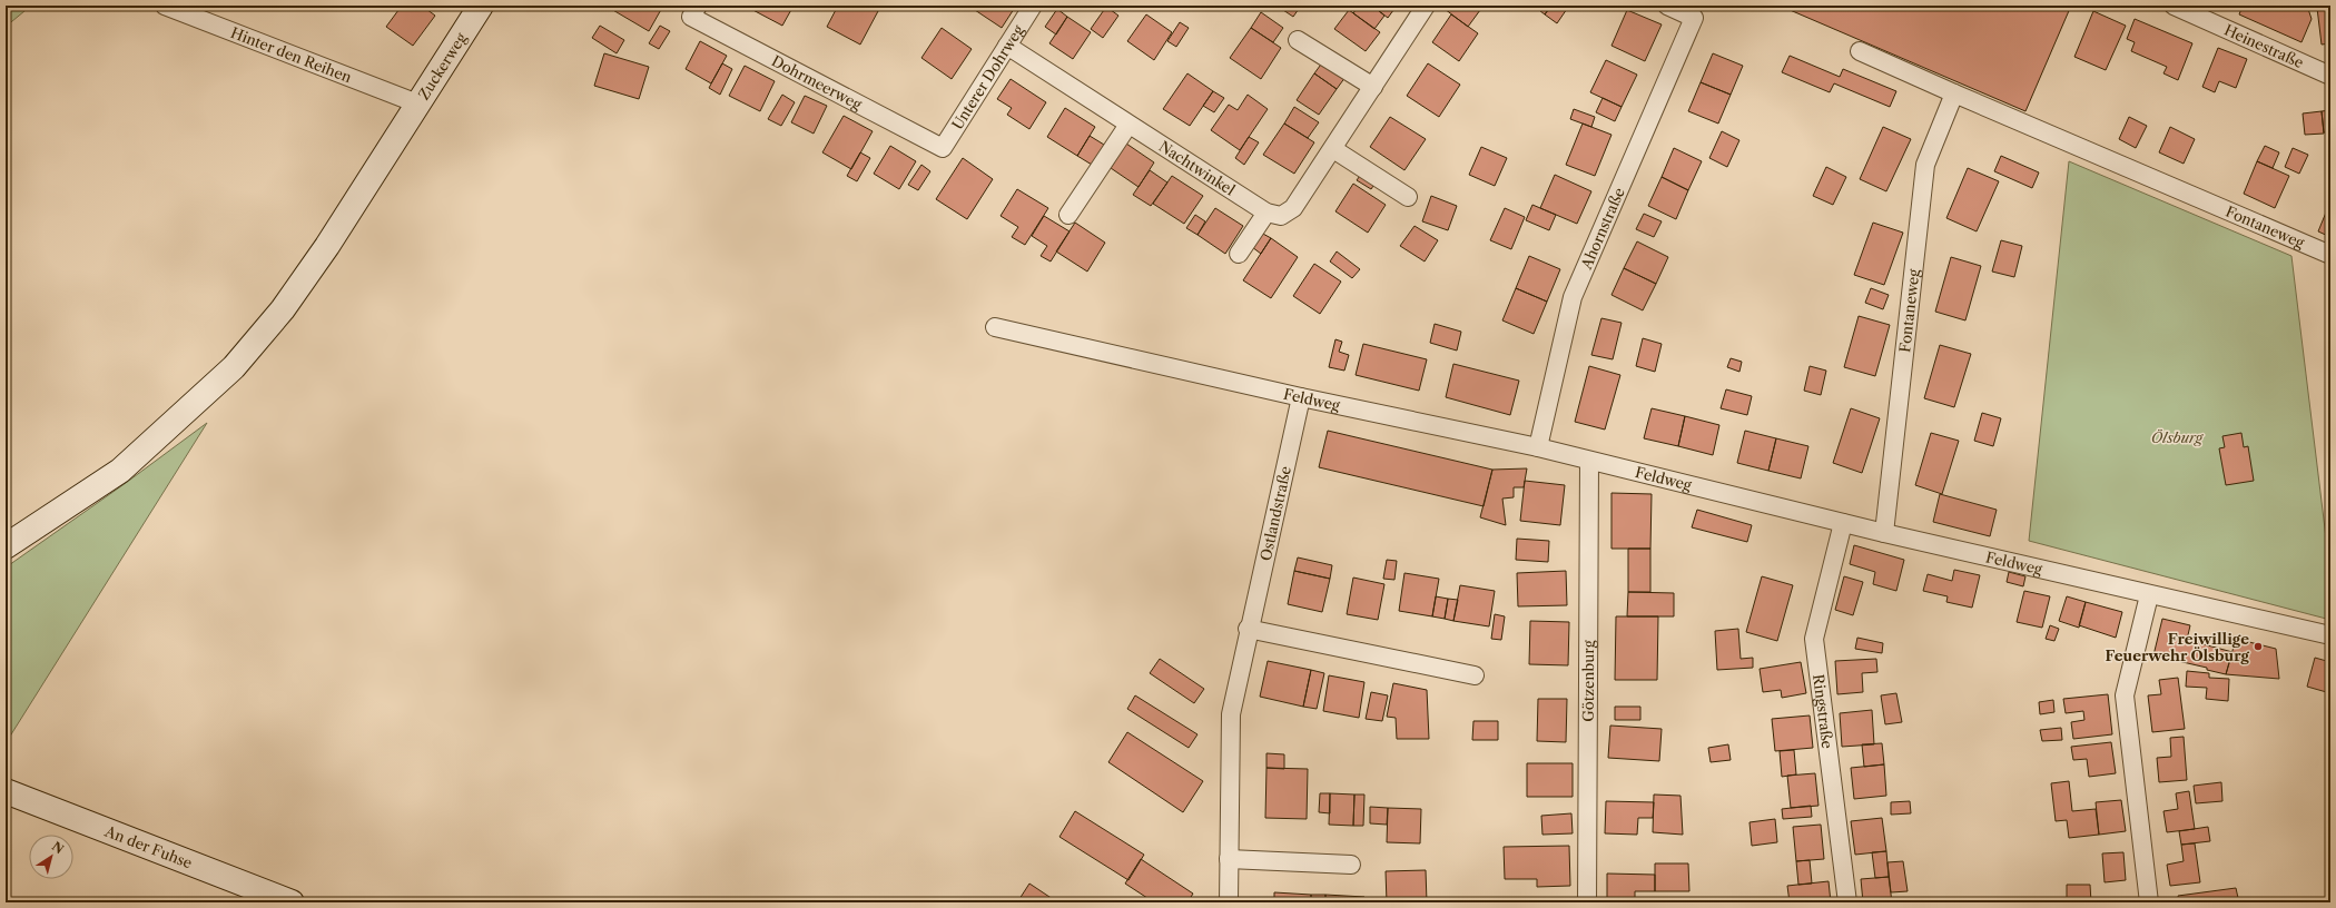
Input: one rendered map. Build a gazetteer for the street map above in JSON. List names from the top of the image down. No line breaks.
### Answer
{"streets":{"street":["Heinestraße","Hinter den Reihen","Zuckerweg","Unterer Dohrweg","Dohrmeerweg","Nachtwinkel","Fontaneweg","Ahornstraße","Feldweg","Ostlandstraße","Götzenburg","Ringstraße","An der Fuhse"]},"crossings":[["Hinter den Reihen","Zuckerweg"],["Unterer Dohrweg","Dohrmeerweg"],["Unterer Dohrweg","Nachtwinkel"],["Fontaneweg","Feldweg"],["Ahornstraße","Feldweg"],["Feldweg","Ostlandstraße"],["Feldweg","Götzenburg"],["Feldweg","Ringstraße"]],"parks":["Ölsburg"],"places":["Freiwillige Feuerwehr Ölsburg"],"north":"top right"}
